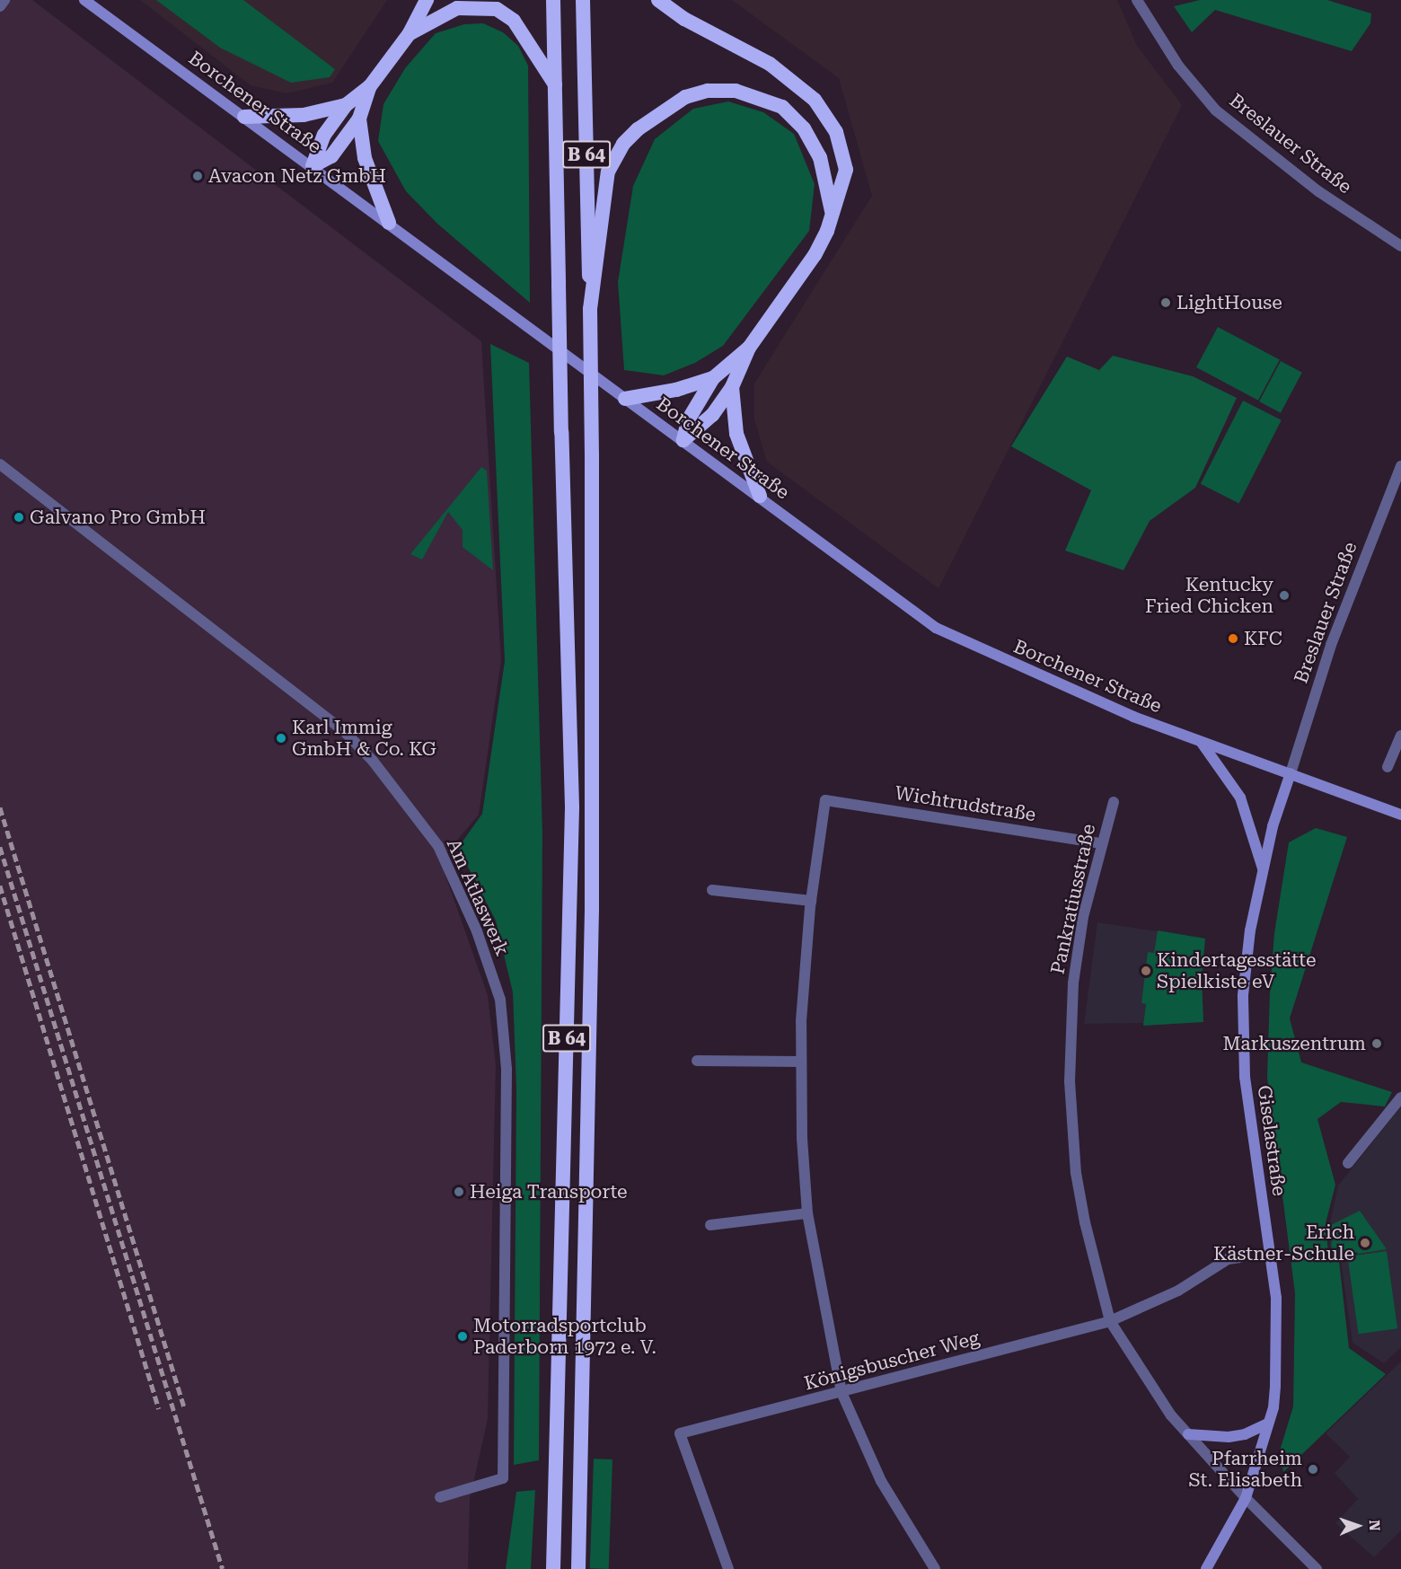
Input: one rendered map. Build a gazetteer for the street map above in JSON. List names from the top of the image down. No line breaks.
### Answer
{"streets":{"highway":["B 64"],"main road":["Borchener Straße","Giselastraße"],"street":["Breslauer Straße","Wichtrudstraße","Am Atlaswerk","Pankratiusstraße","Königsbuscher Weg"]},"crossings":[["Borchener Straße","Breslauer Straße"],["Borchener Straße","Giselastraße"],["Breslauer Straße","Giselastraße"],["Wichtrudstraße","Pankratiusstraße"],["Pankratiusstraße","Giselastraße"],["Pankratiusstraße","Königsbuscher Weg"]],"places":["Avacon Netz GmbH","LightHouse","Galvano Pro GmbH","Kentucky Fried Chicken","KFC","Karl Immig GmbH & Co. KG","Kindertagesstätte Spielkiste eV","Markuszentrum","Heiga Transporte","Erich Kästner-Schule","Motorradsportclub Paderborn 1972 e. V.","Pfarrheim St. Elisabeth"],"north":"right"}
